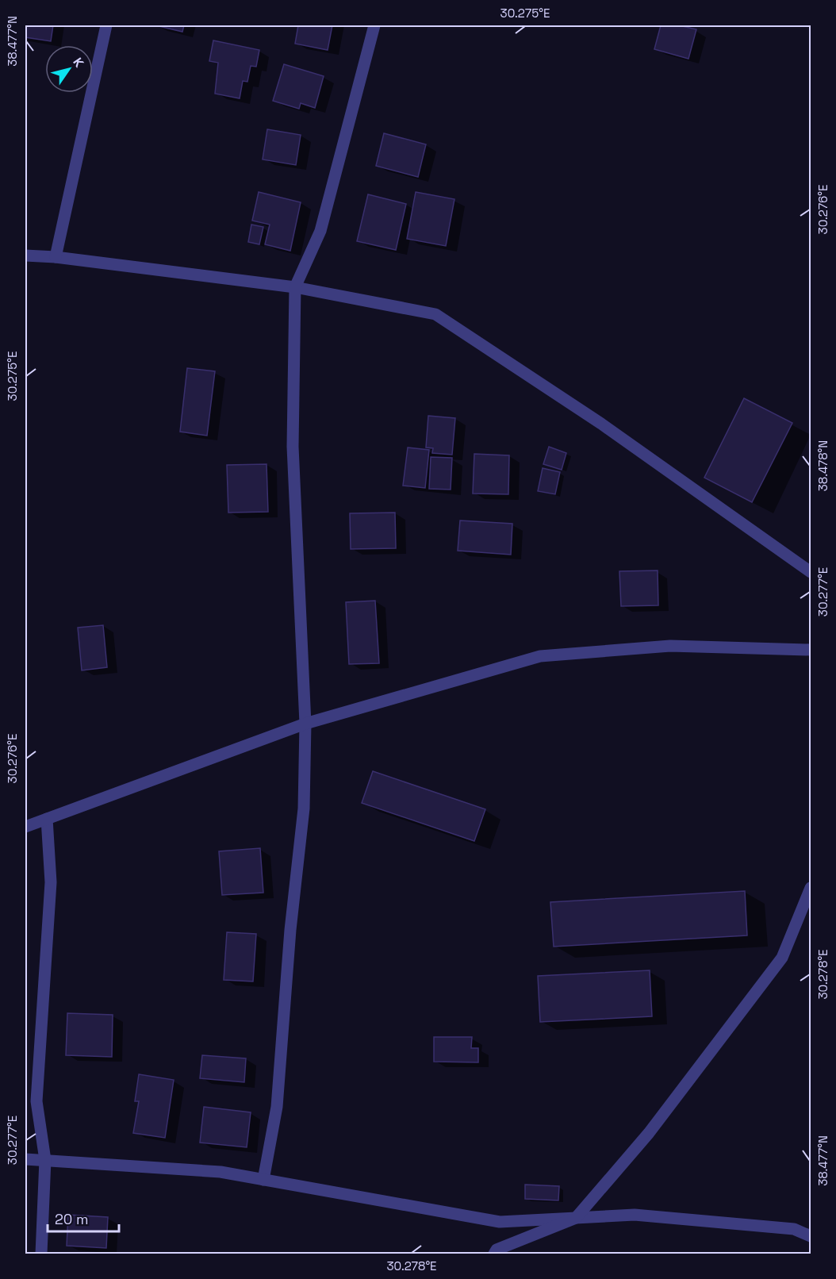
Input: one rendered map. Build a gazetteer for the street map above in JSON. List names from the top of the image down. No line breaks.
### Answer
{"scale_bar":"20 m","north":"top right","coordinates":["30.275°E","38.477°N","30.276°E","38.478°N","30.277°E","30.278°E"]}
